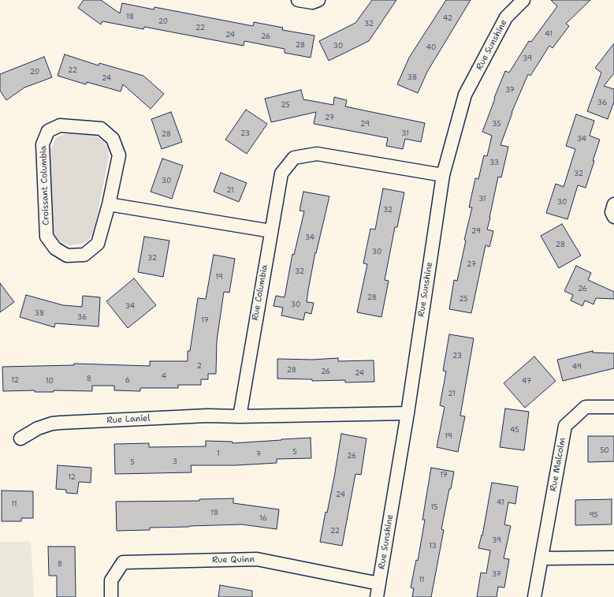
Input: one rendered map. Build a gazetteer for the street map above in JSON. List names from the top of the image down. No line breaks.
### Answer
{"streets":{"street":["Rue Sunshine","Croissant Columbia","Rue Columbia","Rue Laniel","Rue Malcolm","Rue Quinn"]},"crossings":[["Rue Sunshine","Rue Columbia"],["Rue Sunshine","Rue Quinn"],["Rue Columbia","Rue Laniel"]],"house_numbers":["18","42","20","32","22","41","24","26","28","30","40","39","22","20","38","24","37","36","25","27","29","35","23","31","28","34","33","32","30","21","31","30","32","29","34","28","30","32","27","32","19","26","28","25","30","34","38","36","17","23","2","49","28","26","24","4","8","12","6","10","47","21","45","19","50","5","1","7","26","3","5","17","12","24","41","11","15","18","95","16","22","39","13","8","37","11"]}
